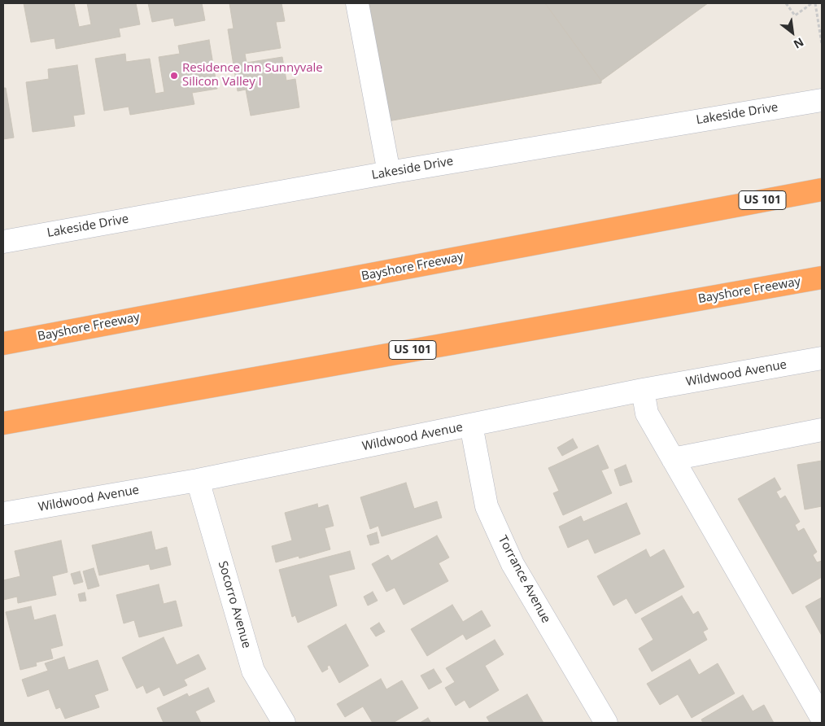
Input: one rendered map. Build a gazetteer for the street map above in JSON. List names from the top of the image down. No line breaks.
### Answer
{"streets":{"highway":["US 101","Bayshore Freeway"],"street":["Lakeside Drive","Wildwood Avenue","Torrance Avenue","Socorro Avenue"]},"crossings":[["Wildwood Avenue","Torrance Avenue"],["Wildwood Avenue","Socorro Avenue"]],"places":["Residence Inn Sunnyvale Silicon Valley I"],"north":"bottom right"}
